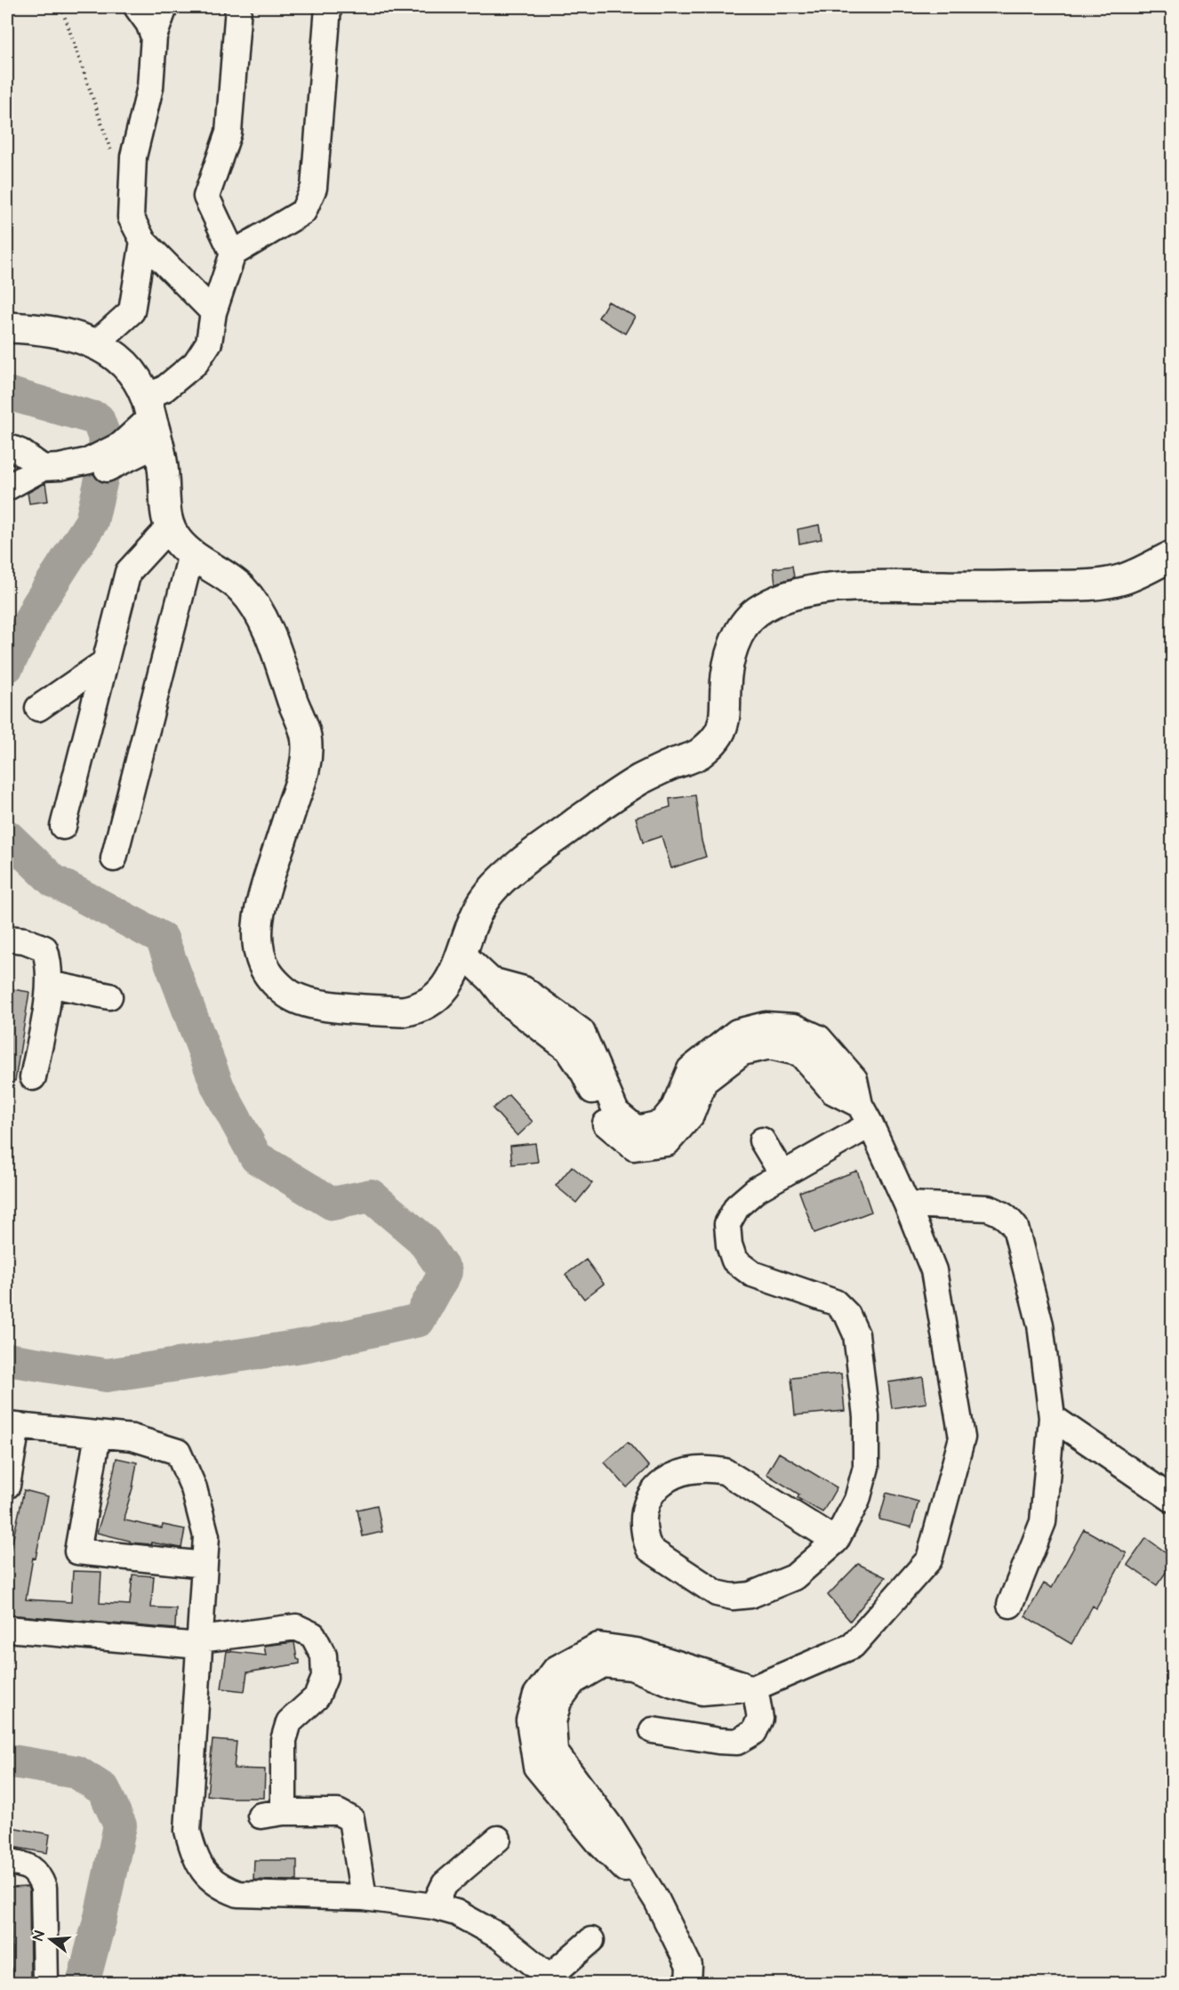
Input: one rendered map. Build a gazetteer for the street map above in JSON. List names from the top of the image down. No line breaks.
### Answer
{"north":"left"}
